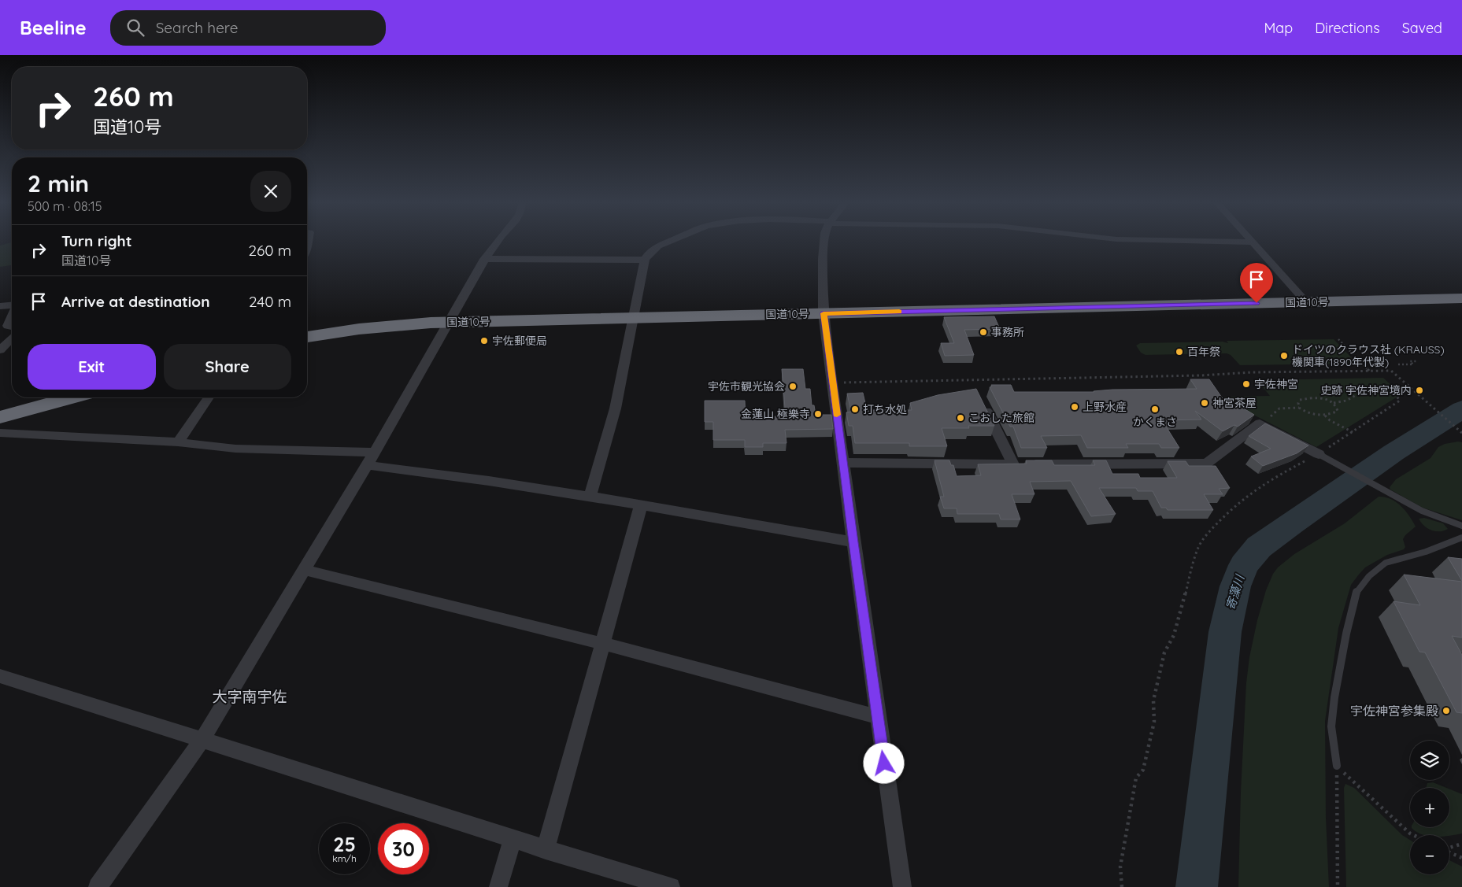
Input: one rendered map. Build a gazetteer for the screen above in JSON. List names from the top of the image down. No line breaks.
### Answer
{"streets":{"highway":["国道10号"]},"districts":["大字南宇佐"],"water":["寄藻川"],"places":["事務所","宇佐郵便局","百年祭","ドイツのクラウス社 (KRAUSS) 機関車(1890年代製)","宇佐神宮","宇佐市観光協会","史跡 宇佐神宮境内","神宮茶屋","上野水産","打ち水処","かくまさ","金蓮山 極樂寺","こおした旅館","宇佐神宮参集殿"],"page":{"header":"Beeline","search":"Search here","nav":["Map","Directions","Saved"],"turn":["260 m","国道10号"],"heading":["2 min","500 m · 08:15"],"list":[{"name":"Turn right","note":"国道10号","value":"260 m"},{"name":"Arrive at destination","value":"240 m"}],"buttons":["Exit","Share"],"map_buttons":["+","−"],"speed":"25 km/h","limit":"30"}}
